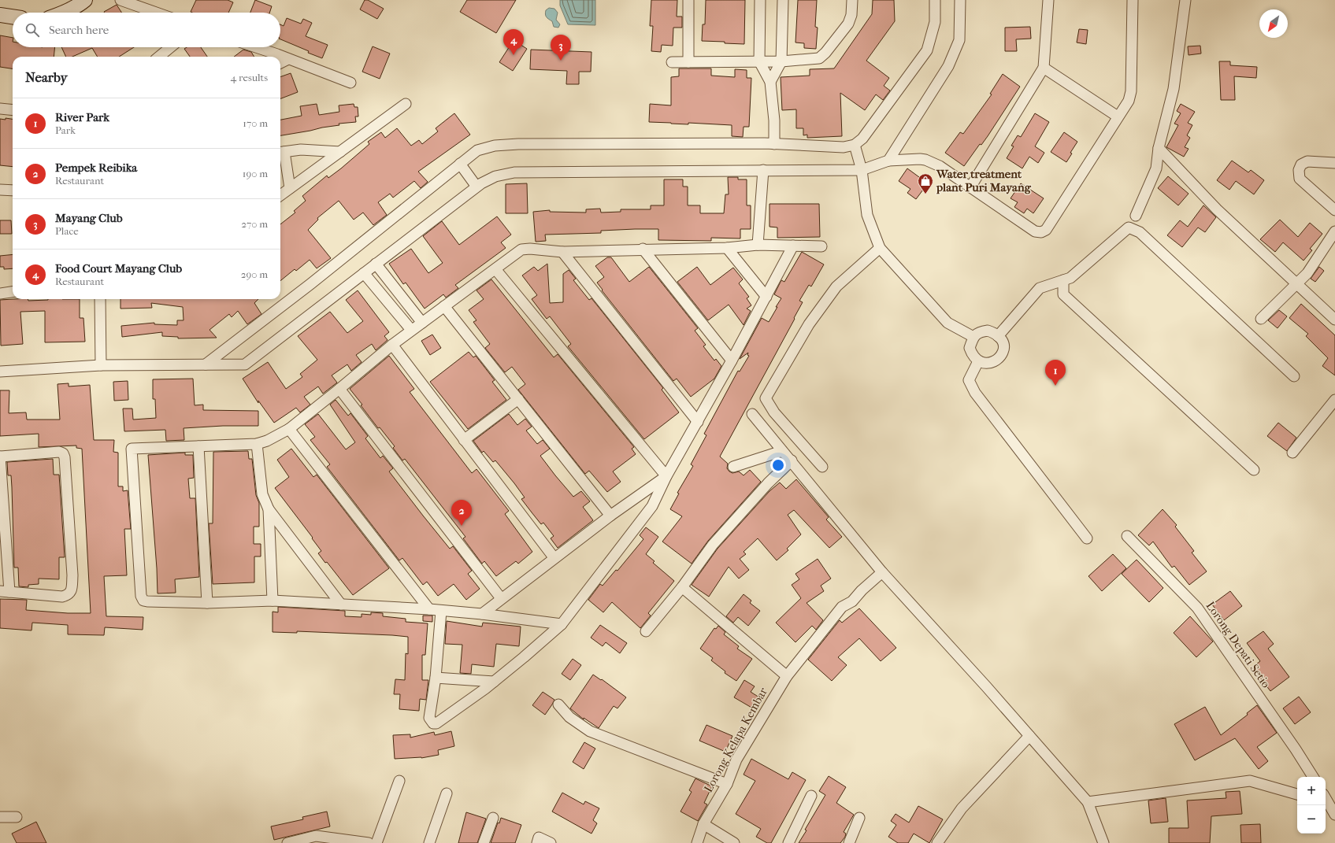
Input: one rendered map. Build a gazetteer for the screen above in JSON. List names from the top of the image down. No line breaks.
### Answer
{"streets":{"street":["Lorong Depati Setio","Lorong Kelapa Kembar"]},"places":{"shop":["Water treatment plant Puri Mayang"]},"north":"bottom left","page":{"search":"Search here","pins":["4","3","1","2"],"heading":["Nearby","4 results"],"list":[{"mark":"1","name":"River Park","note":"Park","value":"170 m"},{"mark":"2","name":"Pempek Reibika","note":"Restaurant","value":"190 m"},{"mark":"3","name":"Mayang Club","note":"Place","value":"270 m"},{"mark":"4","name":"Food Court Mayang Club","note":"Restaurant","value":"290 m"}],"map_buttons":["+","−"]}}
